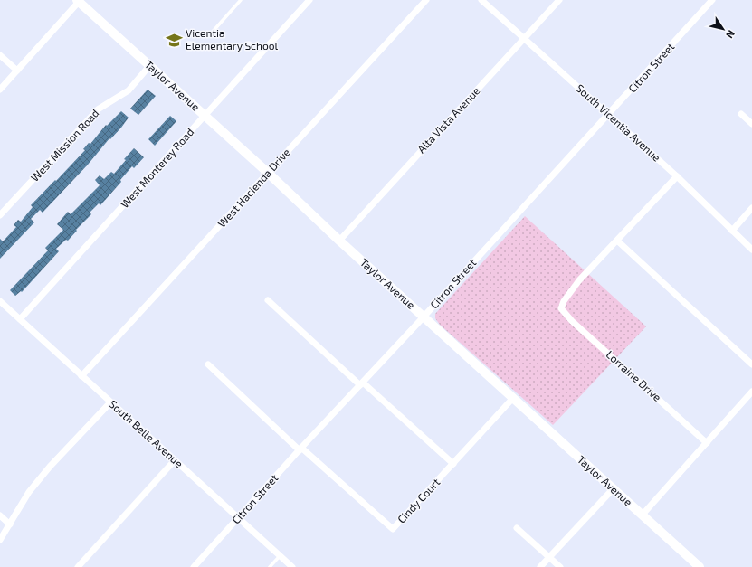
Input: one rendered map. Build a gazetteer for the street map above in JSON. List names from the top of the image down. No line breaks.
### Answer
{"streets":{"street":["Citron Street","Taylor Avenue","Alta Vista Avenue","South Vicentia Avenue","West Mission Road","West Monterey Road","West Hacienda Drive","Lorraine Drive","South Belle Avenue","Cindy Court"]},"crossings":[["Citron Street","Taylor Avenue"],["Citron Street","South Vicentia Avenue"],["Citron Street","South Belle Avenue"],["Citron Street","Cindy Court"],["Taylor Avenue","Alta Vista Avenue"],["Taylor Avenue","West Mission Road"],["Taylor Avenue","West Monterey Road"],["Taylor Avenue","West Hacienda Drive"],["Taylor Avenue","Cindy Court"],["Alta Vista Avenue","South Vicentia Avenue"],["West Monterey Road","South Belle Avenue"],["West Hacienda Drive","South Belle Avenue"]],"places":{"school or university":["Vicentia Elementary School"]},"north":"bottom right"}
